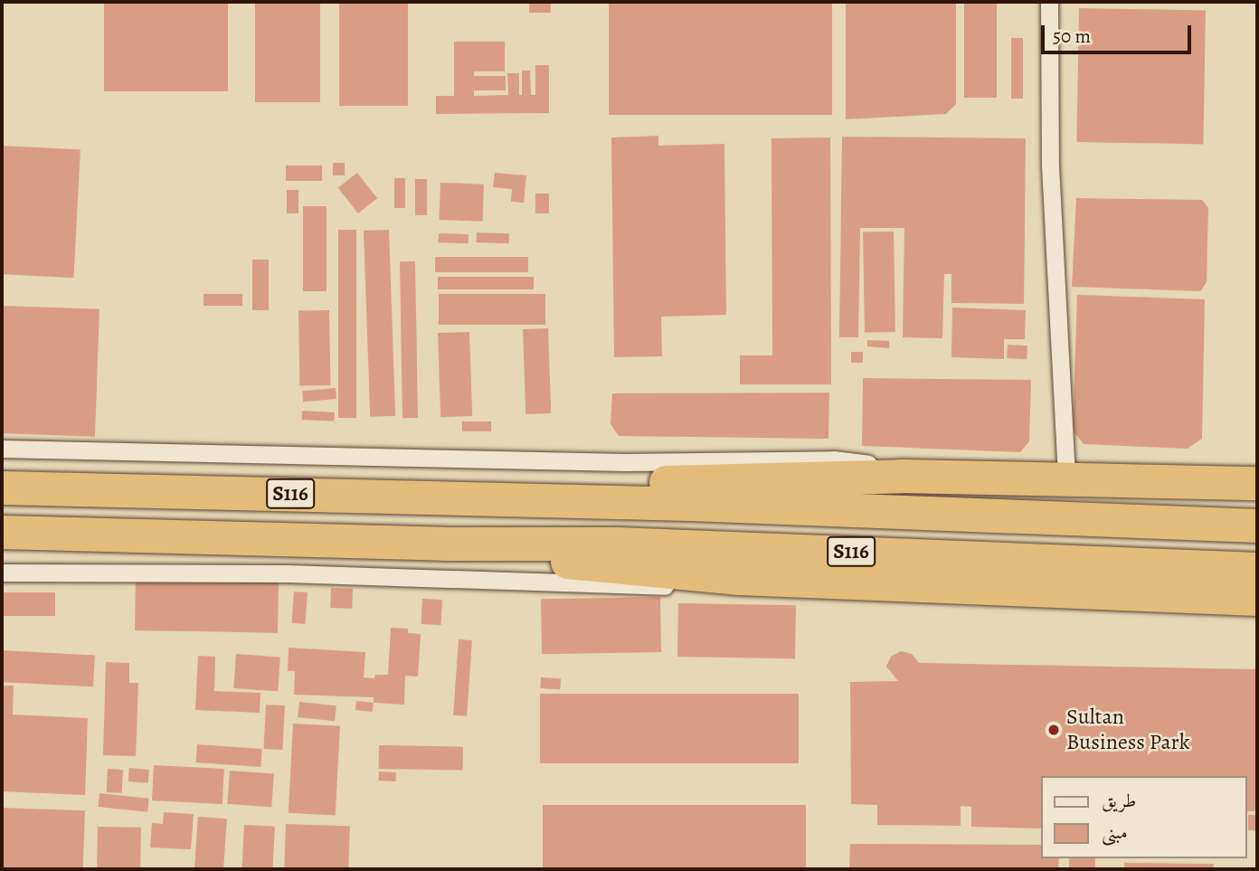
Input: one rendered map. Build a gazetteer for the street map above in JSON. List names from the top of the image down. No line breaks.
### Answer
{"streets":{"highway":["S116"]},"places":["Sultan Business Park"],"legend":["طريق","مبنى"],"scale_bar":"50 m"}
